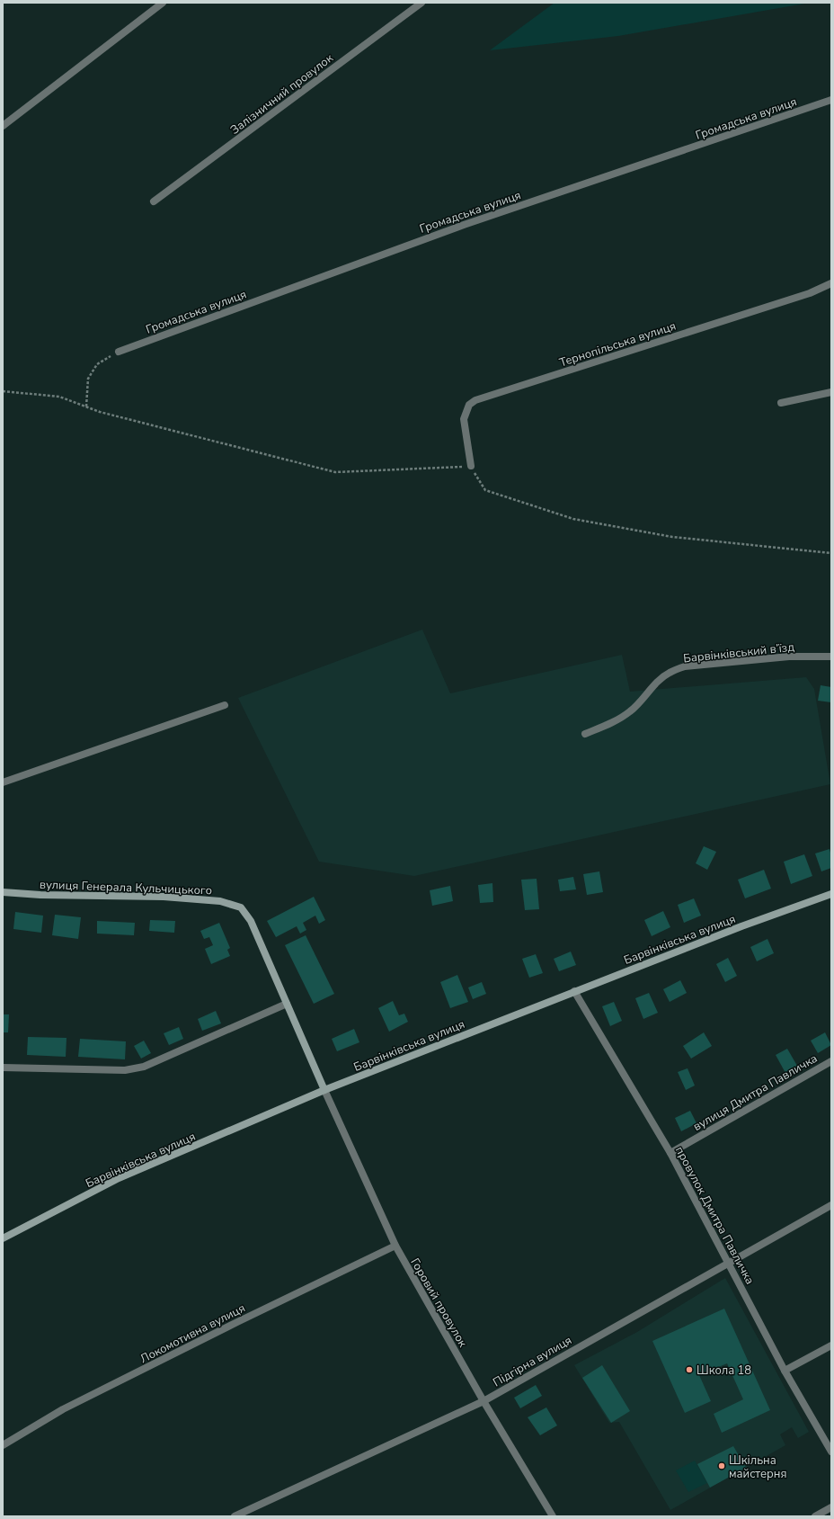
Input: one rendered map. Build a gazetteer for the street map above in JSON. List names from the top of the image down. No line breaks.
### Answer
{"streets":{"street":["Залізничний провулок","Громадська вулиця","Тернопільська вулиця","Барвінківський в’їзд","вулиця Генерала Кульчицького","Барвінківська вулиця","вулиця Дмитра Павличка","провулок Дмитра Павличка","Горовий провулок","Локомотивна вулиця","Підгірна вулиця"]},"crossings":[["вулиця Генерала Кульчицького","Барвінківська вулиця"],["вулиця Генерала Кульчицького","Горовий провулок"],["Барвінківська вулиця","провулок Дмитра Павличка"],["Барвінківська вулиця","Горовий провулок"],["вулиця Дмитра Павличка","провулок Дмитра Павличка"],["провулок Дмитра Павличка","Підгірна вулиця"],["Горовий провулок","Локомотивна вулиця"],["Горовий провулок","Підгірна вулиця"]],"places":["Школа 18","Шкільна майстерня"]}
